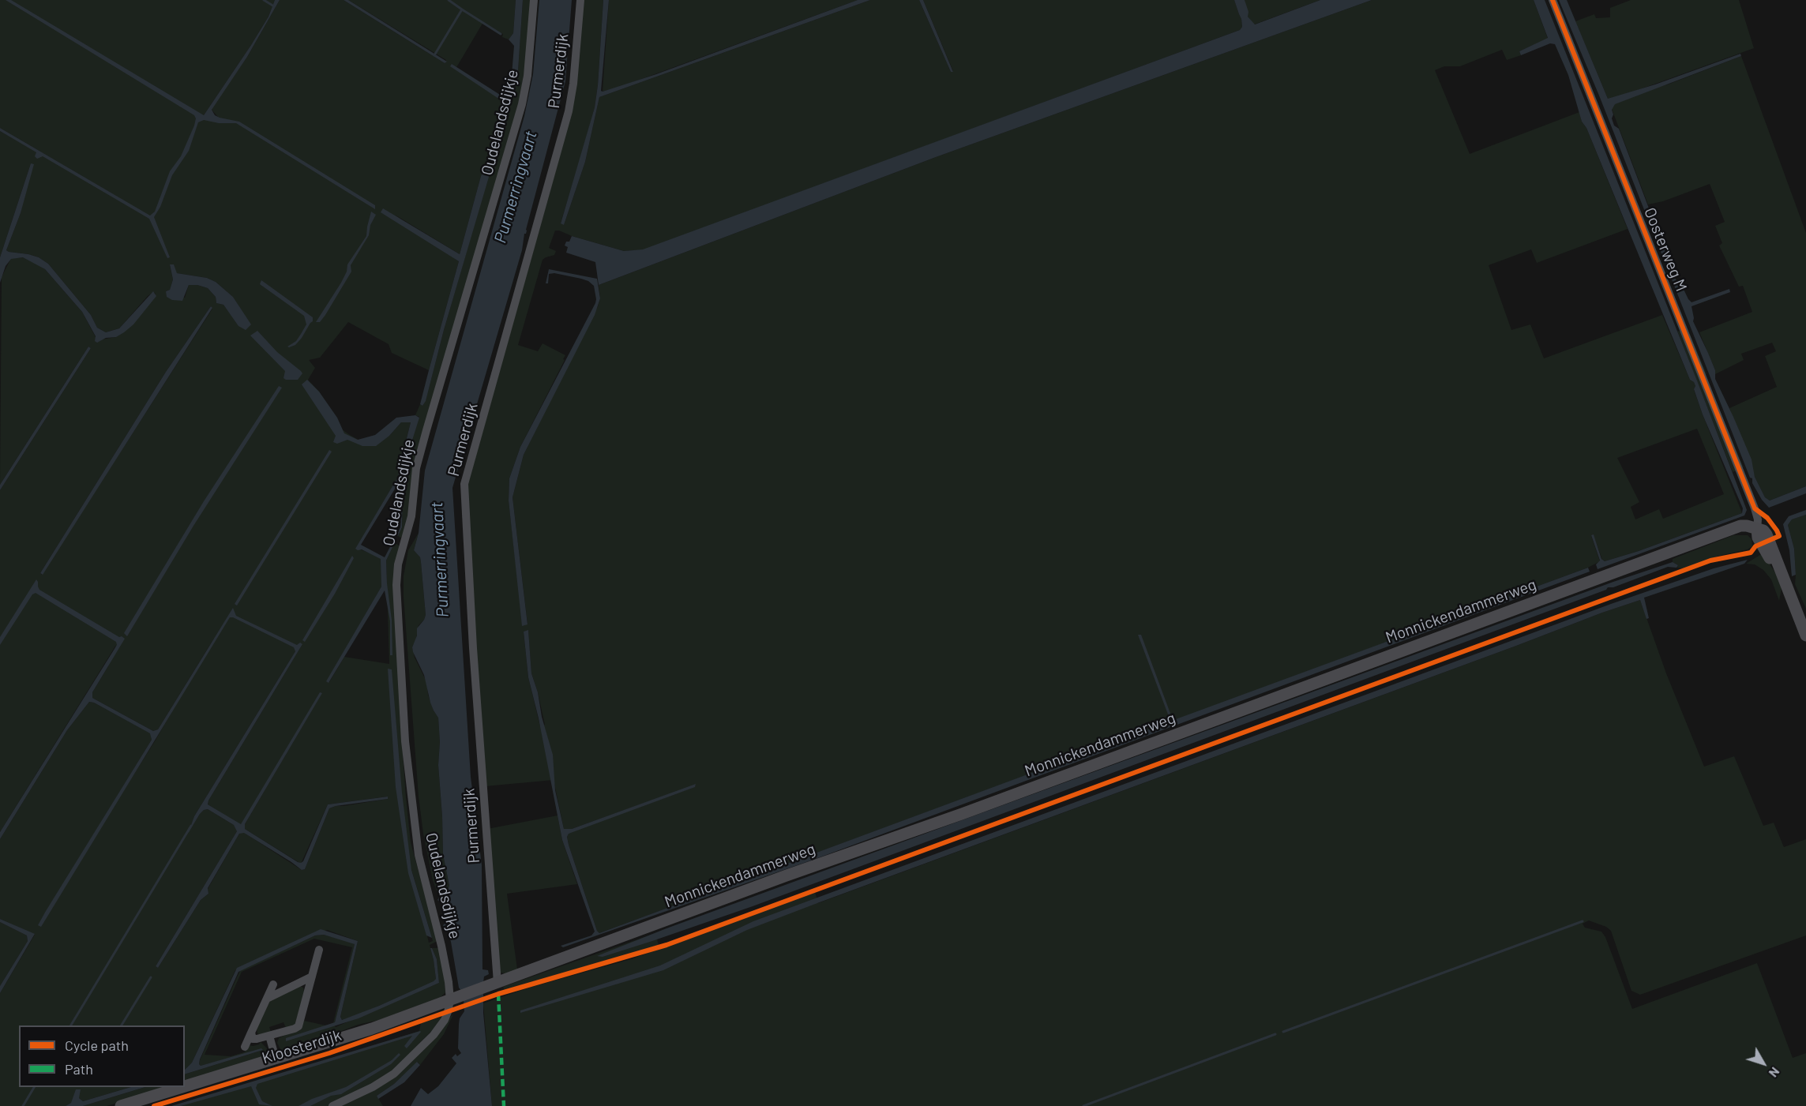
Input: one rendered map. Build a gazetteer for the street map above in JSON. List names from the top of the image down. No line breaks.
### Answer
{"streets":{"street":["Purmerdijk","Oudelandsdijkje","Oosterweg M","Monnickendammerweg","Kloosterdijk"]},"crossings":[["Purmerdijk","Monnickendammerweg"],["Oudelandsdijkje","Monnickendammerweg"],["Oudelandsdijkje","Kloosterdijk"],["Oosterweg M","Monnickendammerweg"],["Monnickendammerweg","Kloosterdijk"]],"water":["Purmerringvaart"],"legend":["Cycle path","Path"],"north":"bottom right"}
